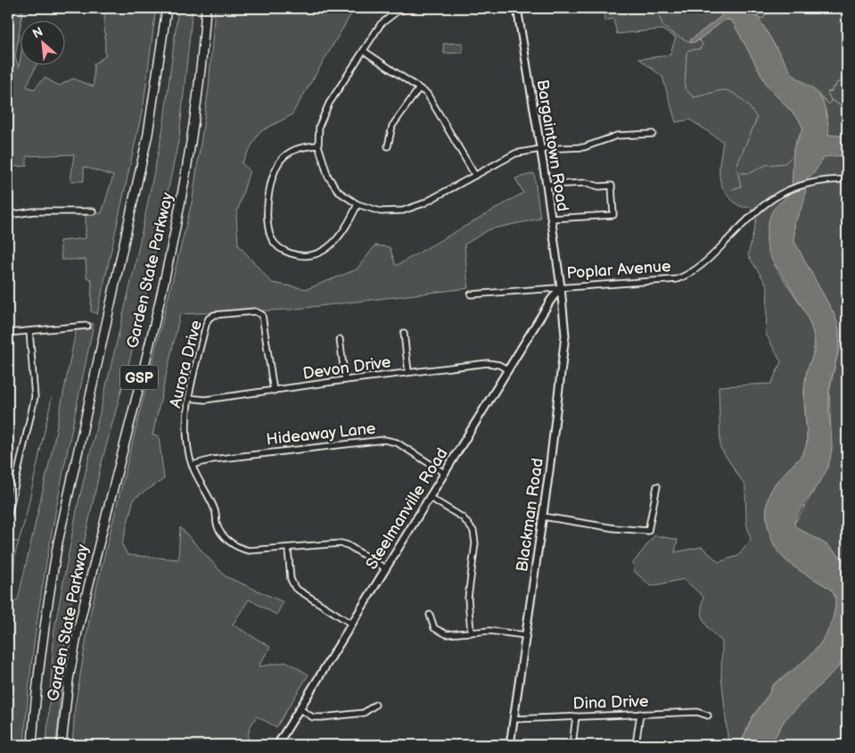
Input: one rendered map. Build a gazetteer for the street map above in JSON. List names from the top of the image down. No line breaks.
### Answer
{"streets":{"highway":["Garden State Parkway","GSP"],"main road":["Bargaintown Road","Steelmanville Road","Blackman Road"],"street":["Poplar Avenue","Aurora Drive","Devon Drive","Hideaway Lane","Dina Drive"]},"crossings":[["Bargaintown Road","Poplar Avenue"],["Bargaintown Road","Steelmanville Road"],["Bargaintown Road","Blackman Road"],["Poplar Avenue","Steelmanville Road"],["Poplar Avenue","Blackman Road"],["Aurora Drive","Devon Drive"],["Aurora Drive","Hideaway Lane"],["Aurora Drive","Steelmanville Road"],["Devon Drive","Steelmanville Road"],["Hideaway Lane","Steelmanville Road"],["Steelmanville Road","Blackman Road"],["Blackman Road","Dina Drive"]],"north":"top left"}
